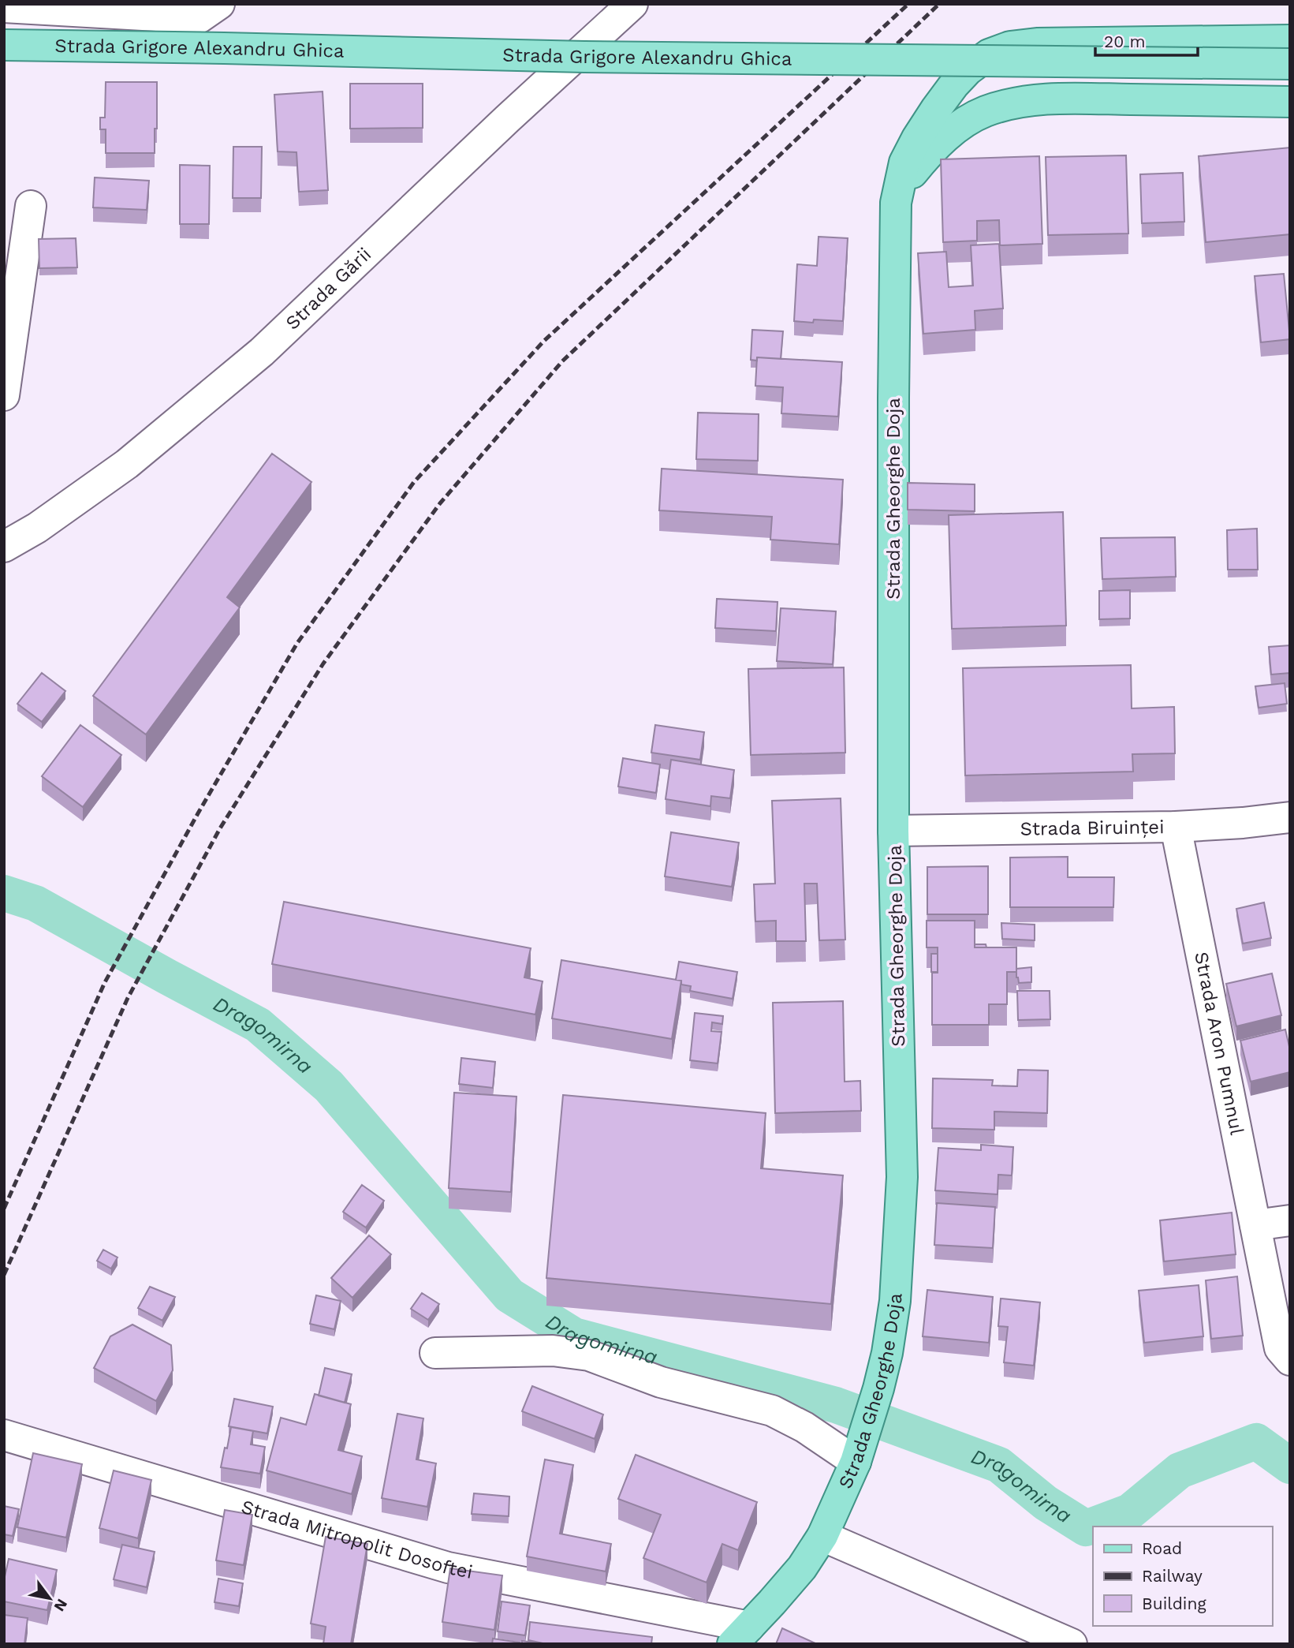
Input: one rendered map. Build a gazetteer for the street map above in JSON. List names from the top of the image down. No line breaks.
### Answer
{"streets":{"main road":["Strada Grigore Alexandru Ghica","Strada Gheorghe Doja"],"street":["Strada Gării","Strada Biruinței","Strada Aron Pumnul","Strada Mitropolit Dosoftei"]},"crossings":[["Strada Gheorghe Doja","Strada Biruinței"],["Strada Gheorghe Doja","Strada Mitropolit Dosoftei"],["Strada Biruinței","Strada Aron Pumnul"]],"water":["Dragomirna"],"legend":["Road","Railway","Building"],"scale_bar":"20 m","north":"bottom right"}
